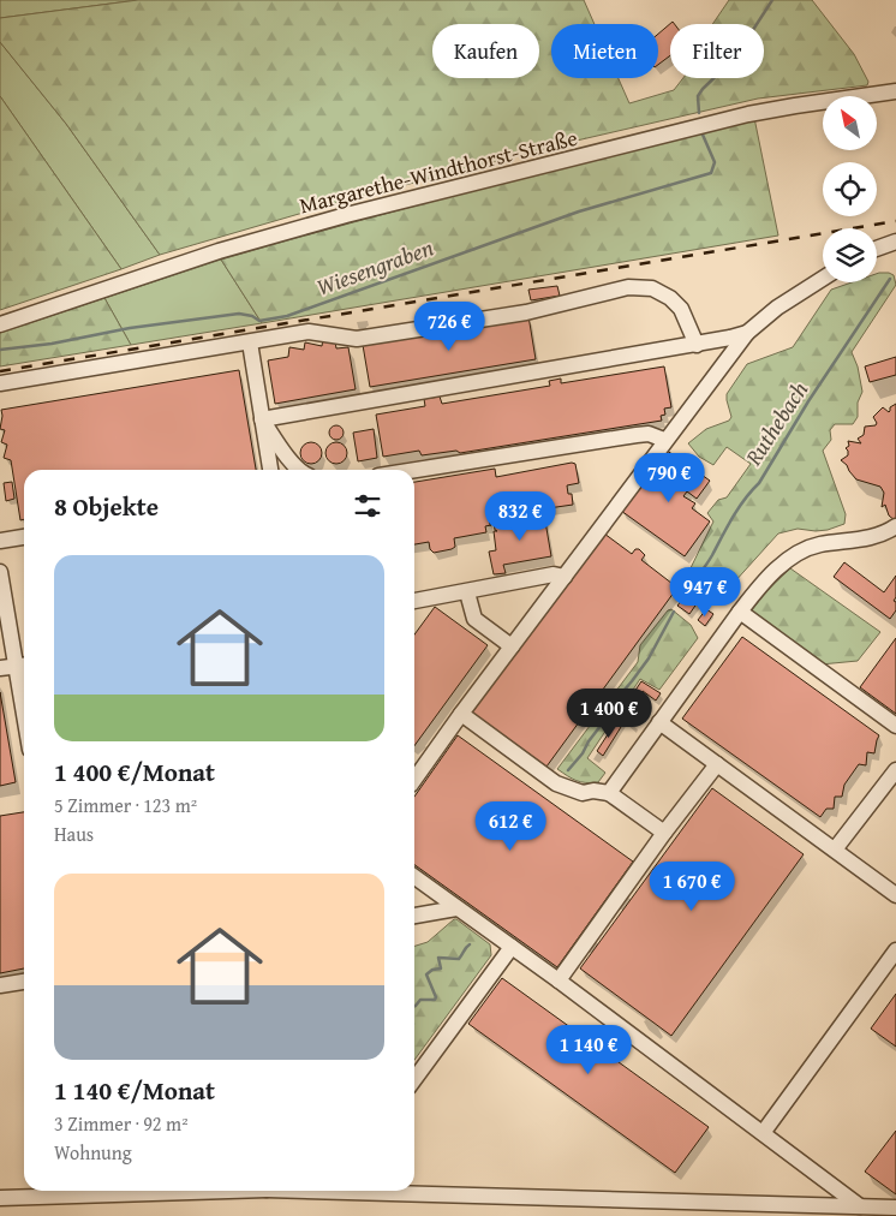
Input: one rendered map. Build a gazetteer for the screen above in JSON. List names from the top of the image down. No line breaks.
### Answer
{"streets":{"street":["Margarethe-Windthorst-Straße"]},"water":["Wiesengraben","Ruthebach"],"north":"top left","page":{"chip":["Kaufen","Mieten","Filter"],"price":["726 €","790 €","832 €","947 €","1 400 €","612 €","1 670 €","1 140 €"],"heading":"8 Objekte","list":[{"name":"1 400 €/Monat","note":"5 Zimmer · 123 m² · Haus"},{"name":"1 140 €/Monat","note":"3 Zimmer · 92 m² · Wohnung"}]}}
